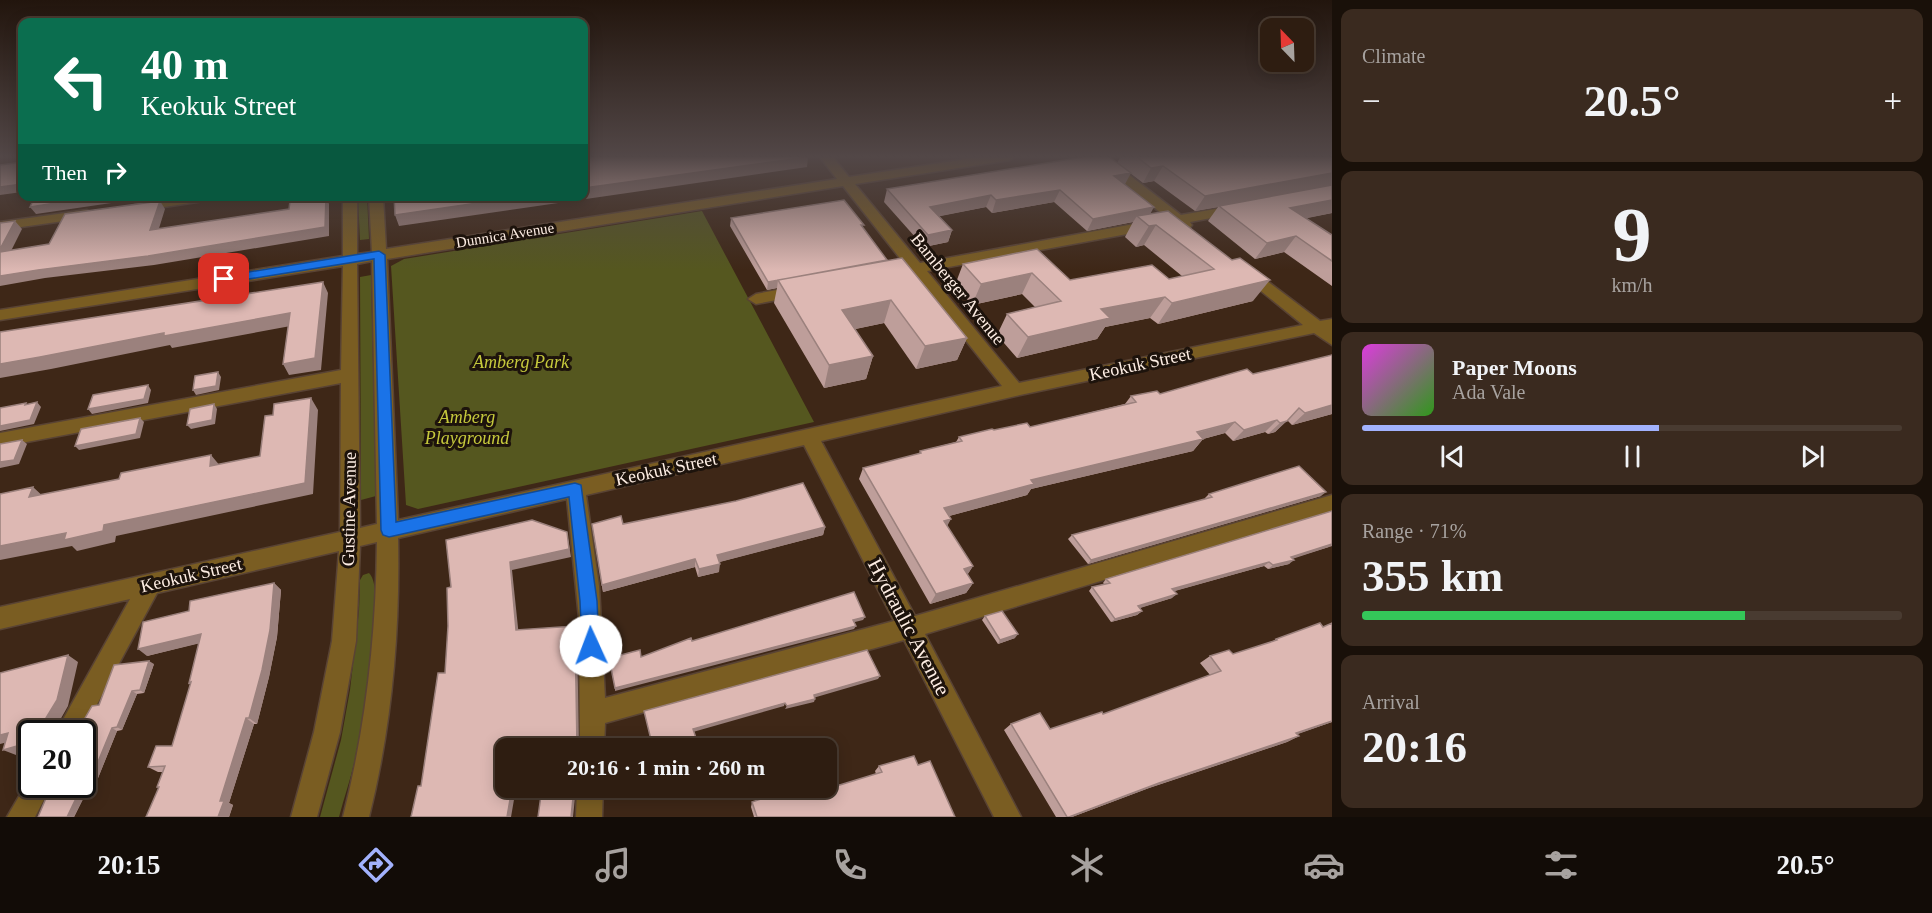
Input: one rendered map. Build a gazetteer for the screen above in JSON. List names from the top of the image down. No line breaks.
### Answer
{"streets":{"street":["Dunnica Avenue","Bamberger Avenue","Keokuk Street","Gustine Avenue","Hydraulic Avenue"]},"crossings":[["Dunnica Avenue","Gustine Avenue"],["Bamberger Avenue","Keokuk Street"],["Keokuk Street","Gustine Avenue"],["Keokuk Street","Hydraulic Avenue"]],"parks":["Amberg Park","Amberg Playground"],"north":"top left","page":{"tile":["Climate",["9","km/h"],["Range · 71%","355 km"],["Arrival","20:16"]],"turn":["40 m","Keokuk Street"],"heat":["−","20.5°","+"],"then":"Then","song":["Paper Moons","Ada Vale"],"limit":"20","trip":"20:16 · 1 min · 260 m","tabs":["20:15","20.5°"]}}
